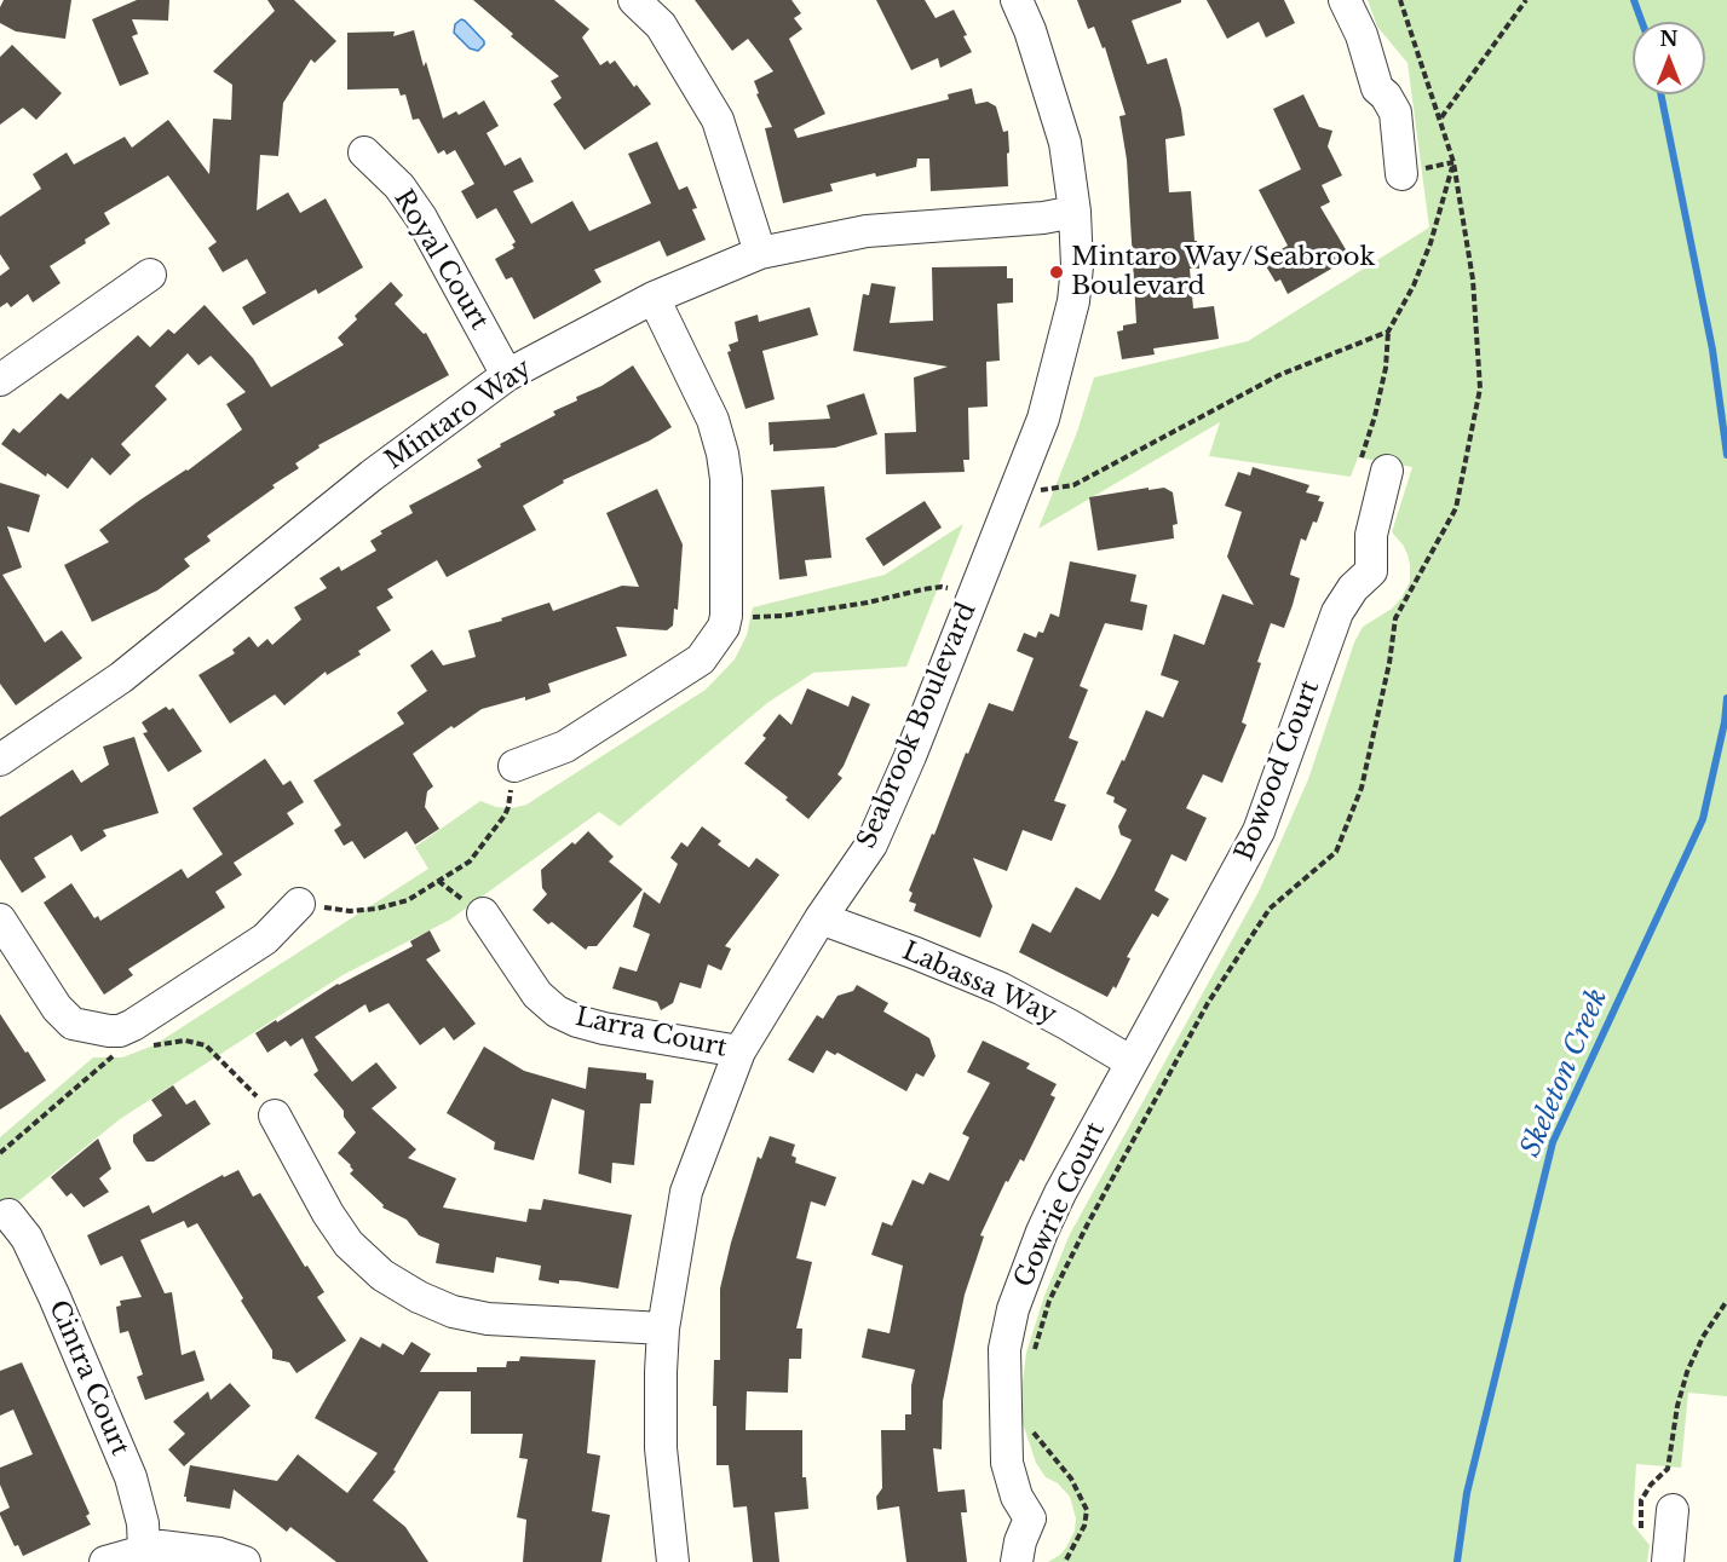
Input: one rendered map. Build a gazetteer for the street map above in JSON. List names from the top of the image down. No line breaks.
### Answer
{"streets":{"street":["Royal Court","Mintaro Way","Seabrook Boulevard","Bowood Court","Labassa Way","Larra Court","Gowrie Court","Cintra Court"]},"crossings":[["Royal Court","Mintaro Way"],["Mintaro Way","Seabrook Boulevard"],["Seabrook Boulevard","Labassa Way"],["Seabrook Boulevard","Larra Court"],["Bowood Court","Labassa Way"],["Bowood Court","Gowrie Court"],["Labassa Way","Gowrie Court"]],"water":["Skeleton Creek"],"places":["Mintaro Way/Seabrook Boulevard"],"north":"top"}
